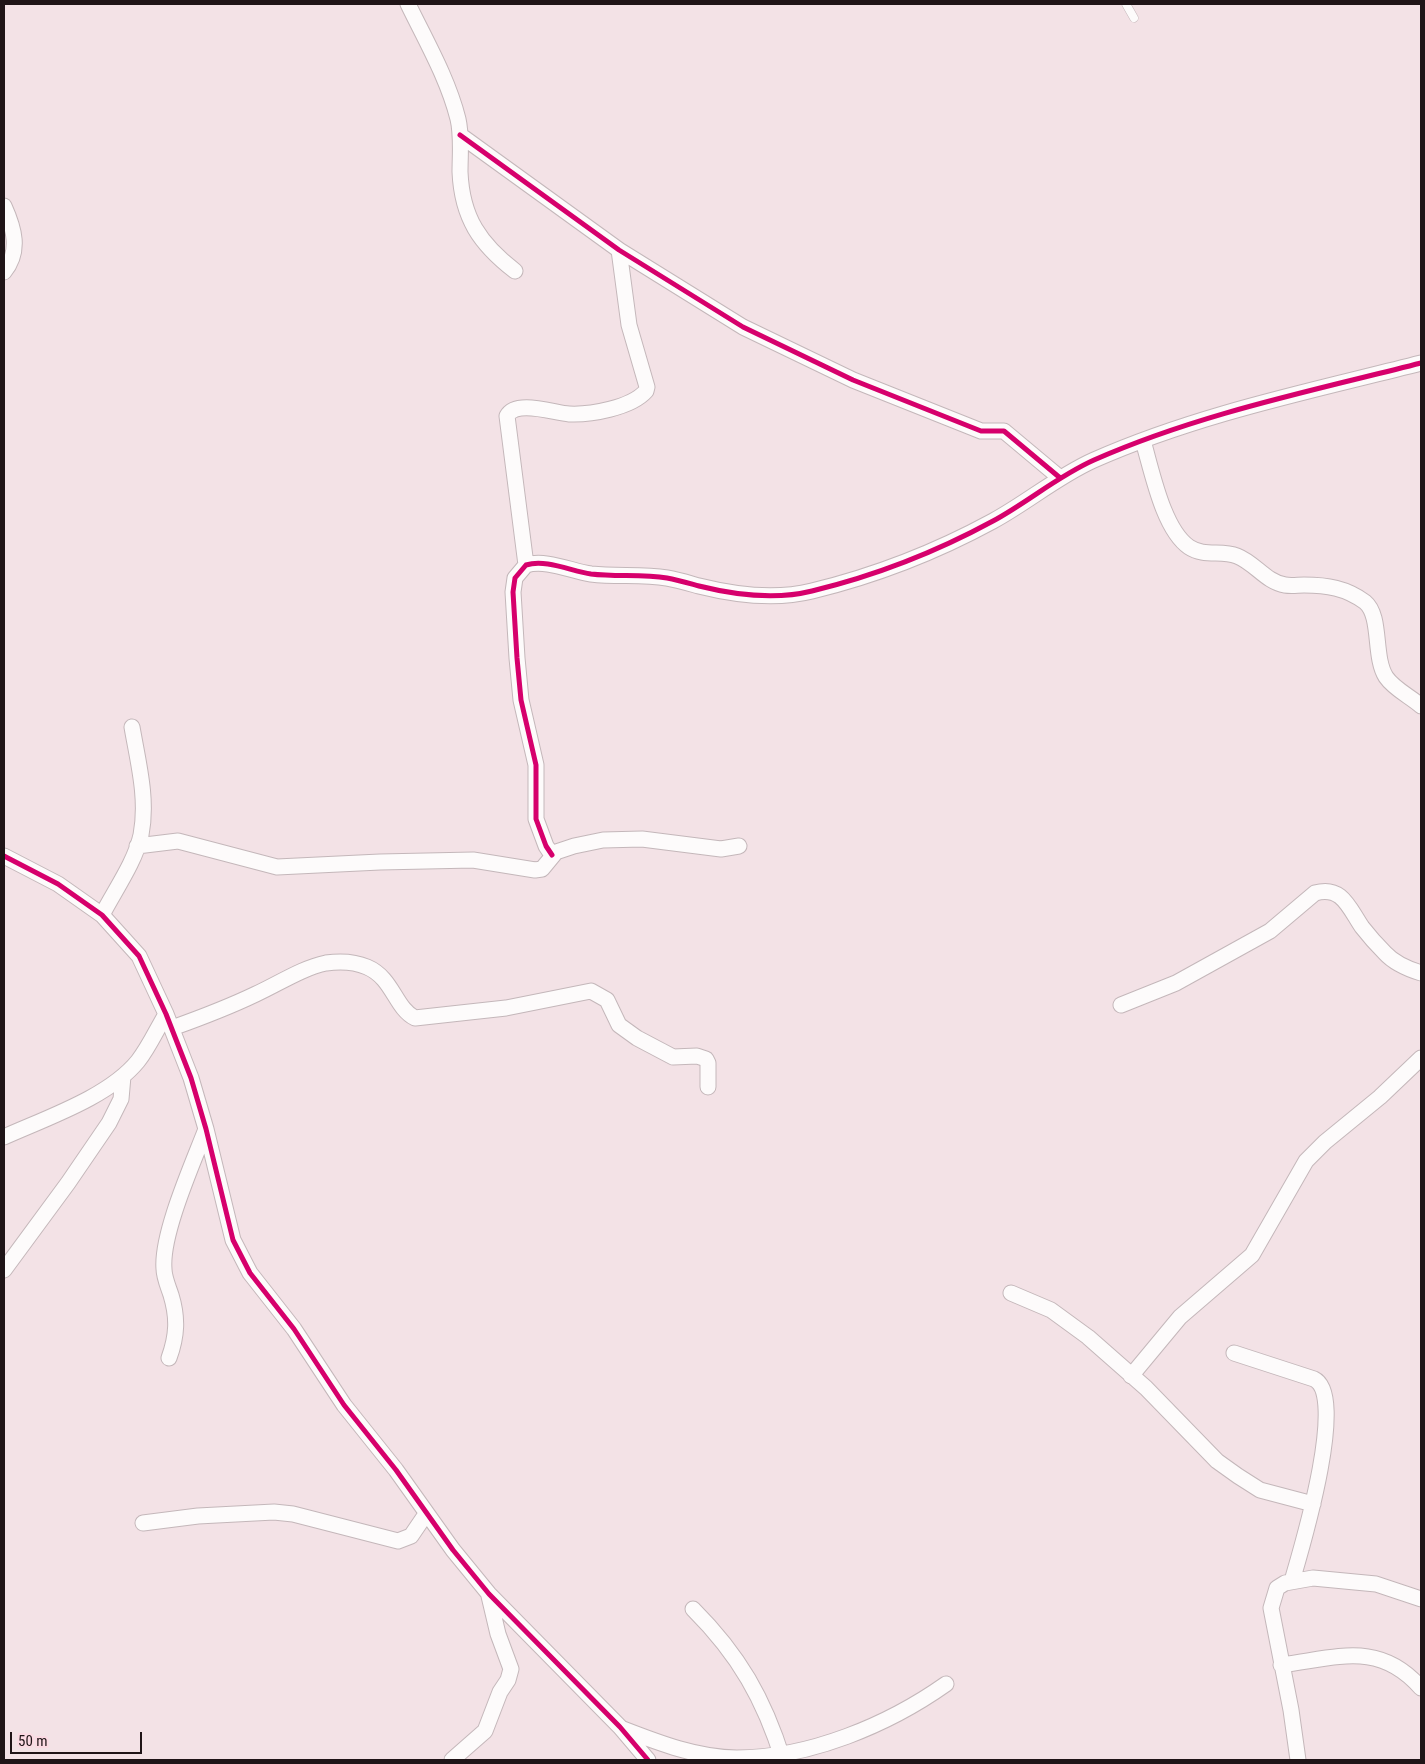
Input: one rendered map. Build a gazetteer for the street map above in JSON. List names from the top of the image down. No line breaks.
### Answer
{"scale_bar":"50 m"}
